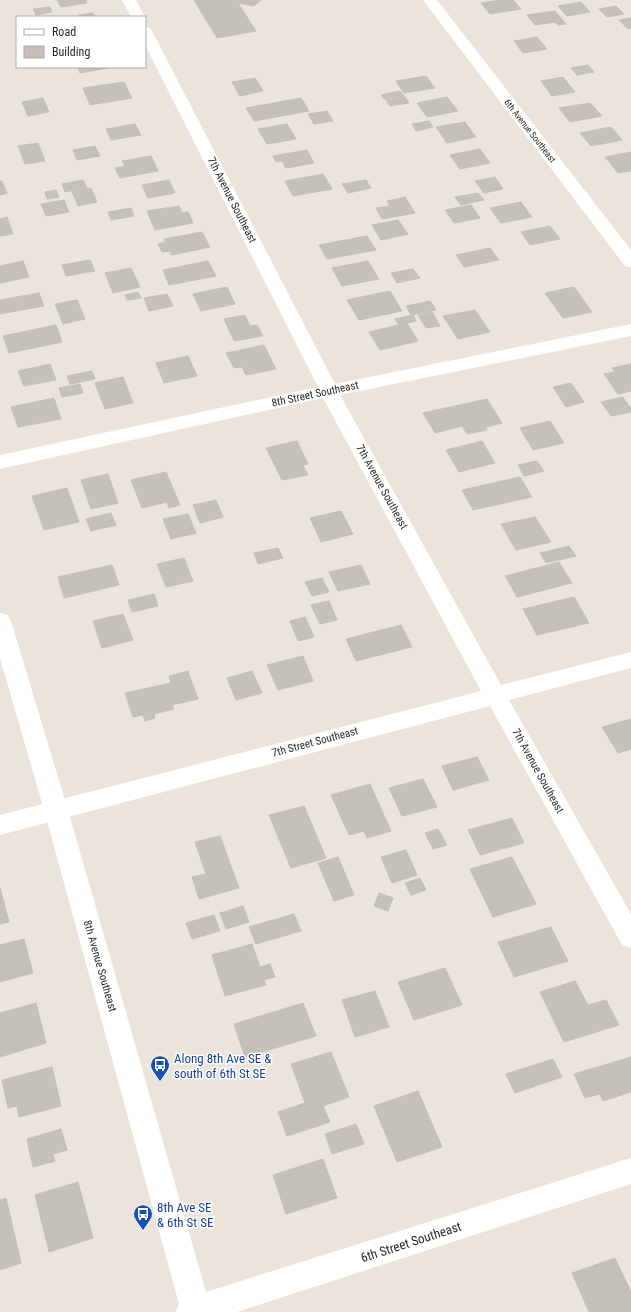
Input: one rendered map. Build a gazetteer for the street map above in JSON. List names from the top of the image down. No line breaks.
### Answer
{"streets":{"street":["6th Avenue Southeast","7th Avenue Southeast","8th Street Southeast","7th Street Southeast","8th Avenue Southeast","6th Street Southeast"]},"crossings":[["7th Avenue Southeast","8th Street Southeast"],["7th Avenue Southeast","7th Street Southeast"],["7th Street Southeast","8th Avenue Southeast"],["8th Avenue Southeast","6th Street Southeast"]],"places":{"bus stop":["Along 8th Ave SE & south of 6th St SE","8th Ave SE & 6th St SE"]},"legend":["Road","Building"]}
